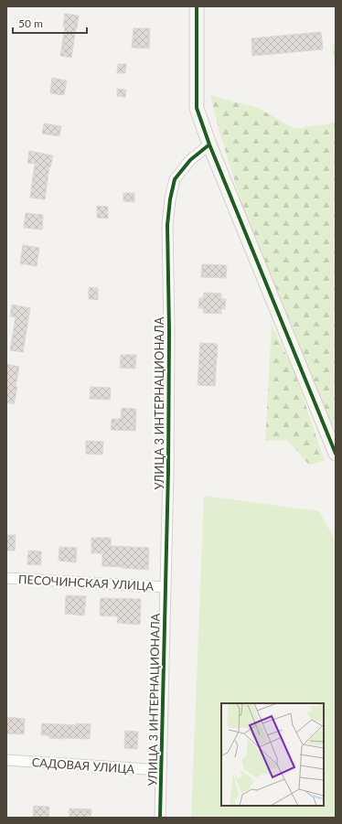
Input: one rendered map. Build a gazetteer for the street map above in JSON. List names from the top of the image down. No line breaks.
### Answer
{"streets":{"street":["УЛИЦА 3 ИНТЕРНАЦИОНАЛА","ПЕСОЧИНСКАЯ УЛИЦА","САДОВАЯ УЛИЦА"]},"crossings":[["УЛИЦА 3 ИНТЕРНАЦИОНАЛА","ПЕСОЧИНСКАЯ УЛИЦА"],["УЛИЦА 3 ИНТЕРНАЦИОНАЛА","САДОВАЯ УЛИЦА"]],"scale_bar":"50 m"}
